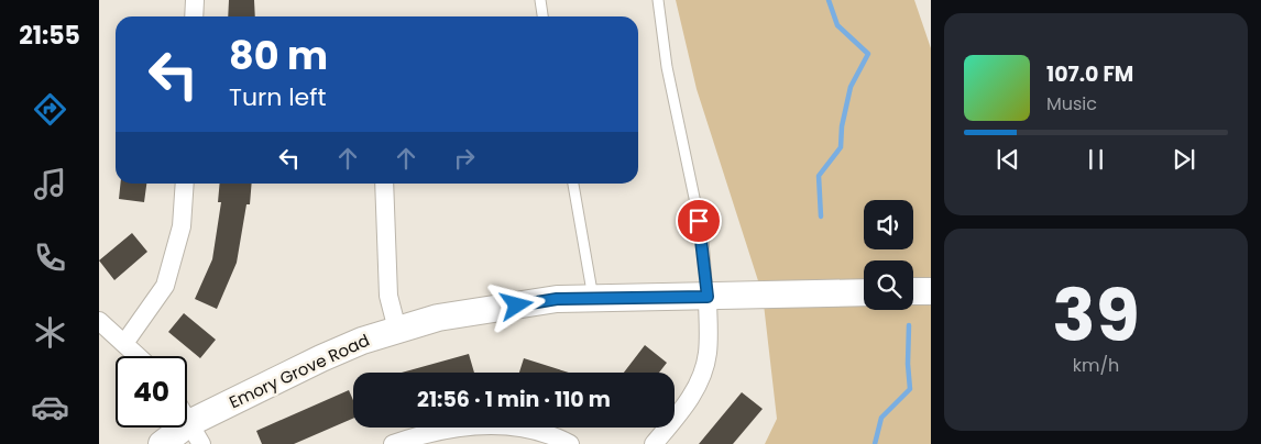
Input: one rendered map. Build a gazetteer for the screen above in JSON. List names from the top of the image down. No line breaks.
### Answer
{"streets":{"street":["Emory Grove Road"]},"page":{"tabs":"21:55","turn":["80 m","Turn left"],"song":["107.0 FM","Music"],"tile":["39","km/h"],"limit":"40","trip":"21:56 · 1 min · 110 m"}}
